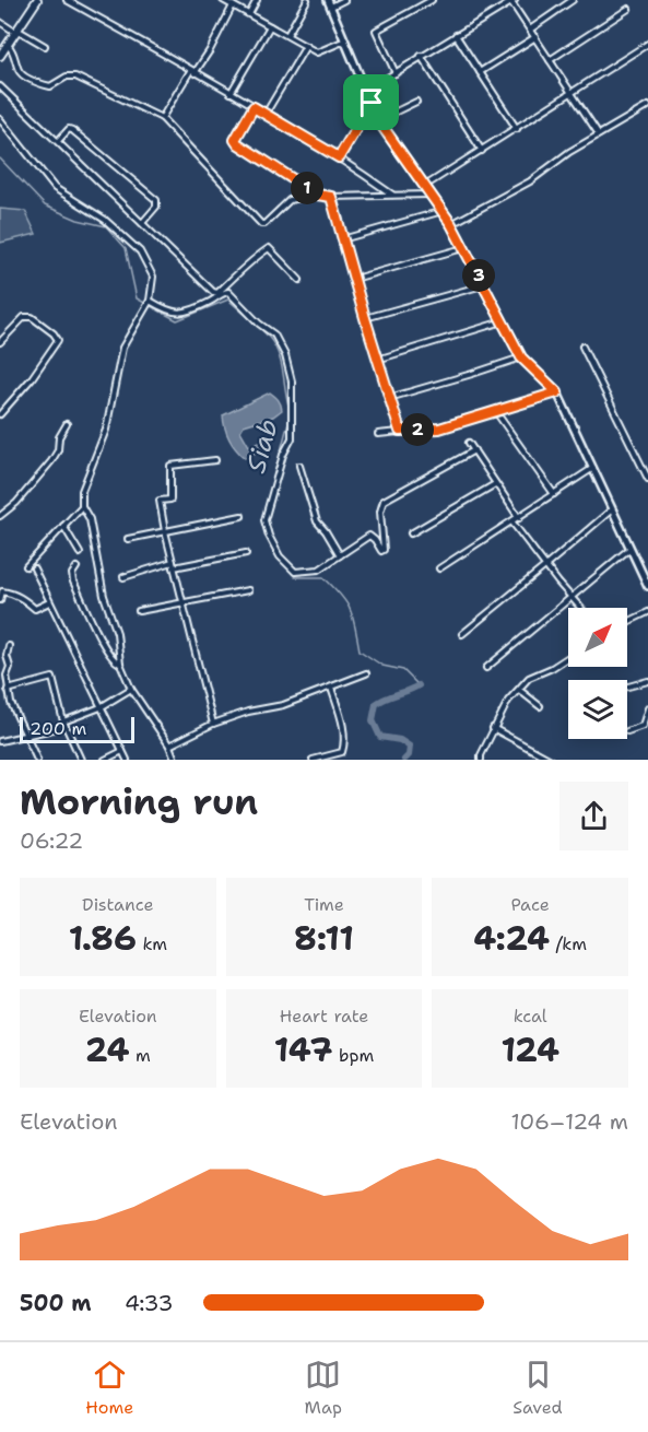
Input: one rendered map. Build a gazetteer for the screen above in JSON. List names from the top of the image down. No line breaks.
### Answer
{"water":["Siab"],"scale_bar":"200 m","north":"top right","page":{"pins":["1","3","2"],"scale":"200 m","heading":["Morning run","06:22"],"stats":[["Distance","1.86 km"],["Time","8:11"],["Pace","4:24 /km"],["Elevation","24 m"],["Heart rate","147 bpm"],["kcal","124"]],"chart":["Elevation","106–124 m"],"list":[{"name":"500 m","note":"4:33"}],"tabs":["Home","Map","Saved"]}}
